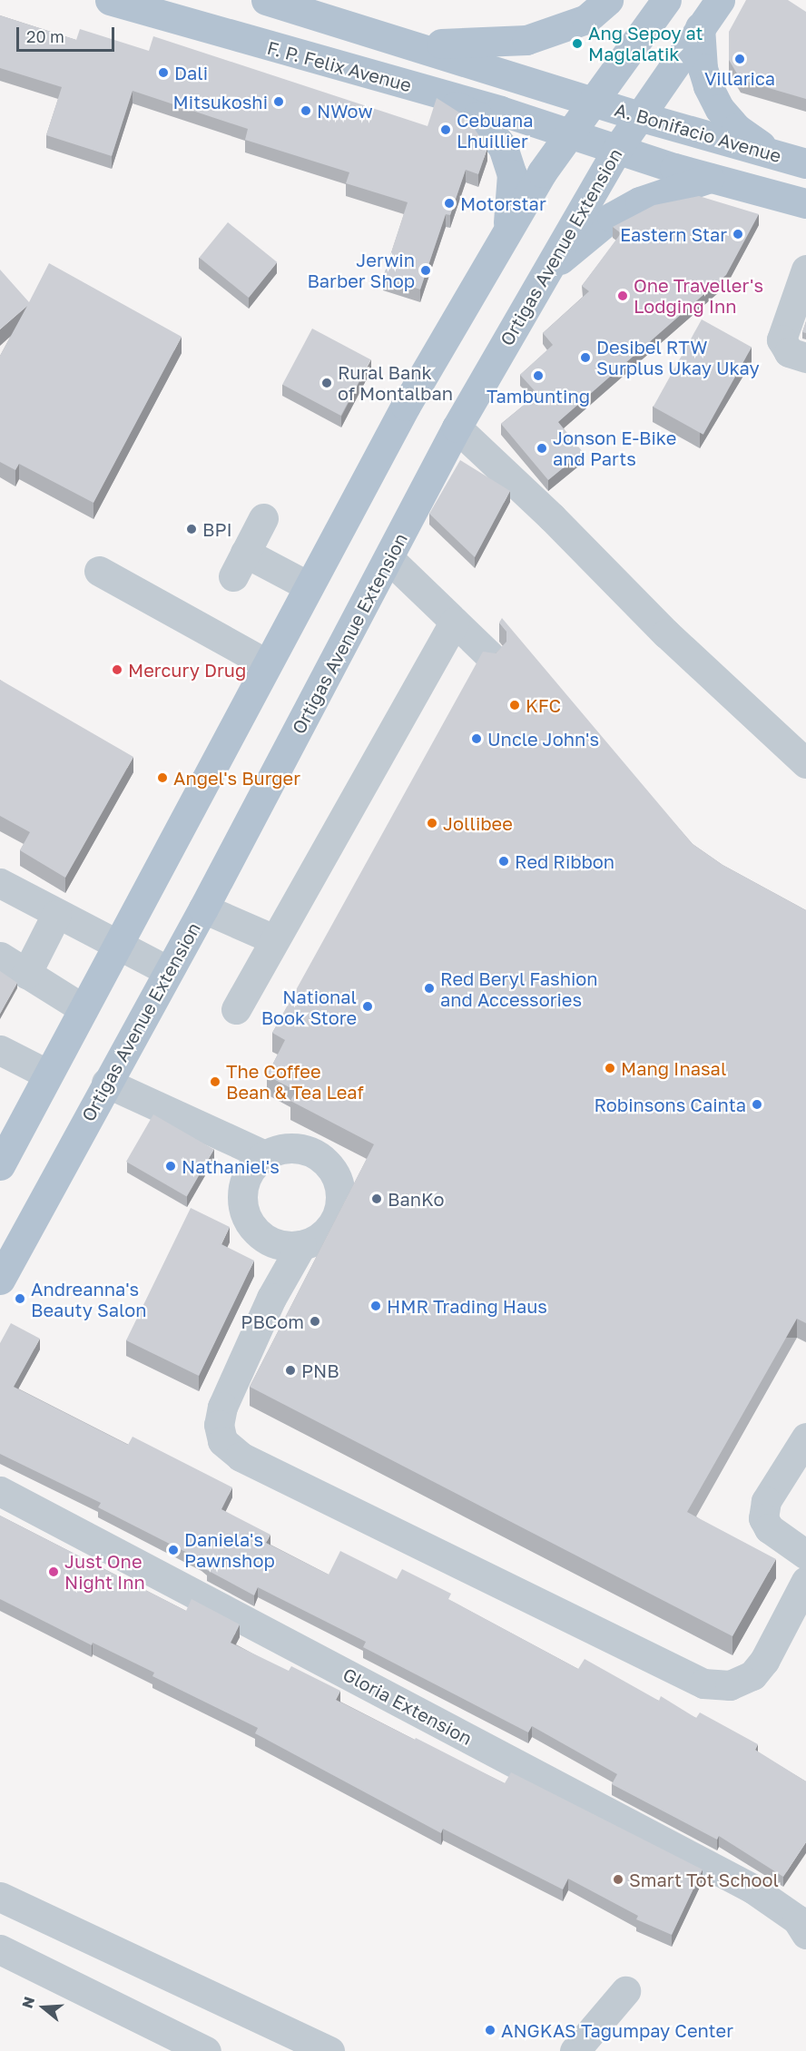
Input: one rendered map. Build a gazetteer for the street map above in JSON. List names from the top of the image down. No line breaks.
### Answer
{"streets":{"main road":["F. P. Felix Avenue","A. Bonifacio Avenue","Ortigas Avenue Extension"],"street":["Gloria Extension"]},"crossings":[["A. Bonifacio Avenue","Ortigas Avenue Extension"]],"places":["Ang Sepoy at Maglalatik","Villarica","Dali","Mitsukoshi","NWow","Cebuana Lhuillier","Motorstar","Eastern Star","Jerwin Barber Shop","One Traveller's Lodging Inn","Desibel RTW Surplus Ukay Ukay","Tambunting","Rural Bank of Montalban","Jonson E-Bike and Parts","BPI","Mercury Drug","KFC","Uncle John's","Angel's Burger","Jollibee","Red Ribbon","Red Beryl Fashion and Accessories","National Book Store","Mang Inasal","The Coffee Bean & Tea Leaf","Robinsons Cainta","Nathaniel's","BanKo","Andreanna's Beauty Salon","HMR Trading Haus","PBCom","PNB","Daniela's Pawnshop","Just One Night Inn","Smart Tot School","ANGKAS Tagumpay Center"],"scale_bar":"20 m","north":"left"}
